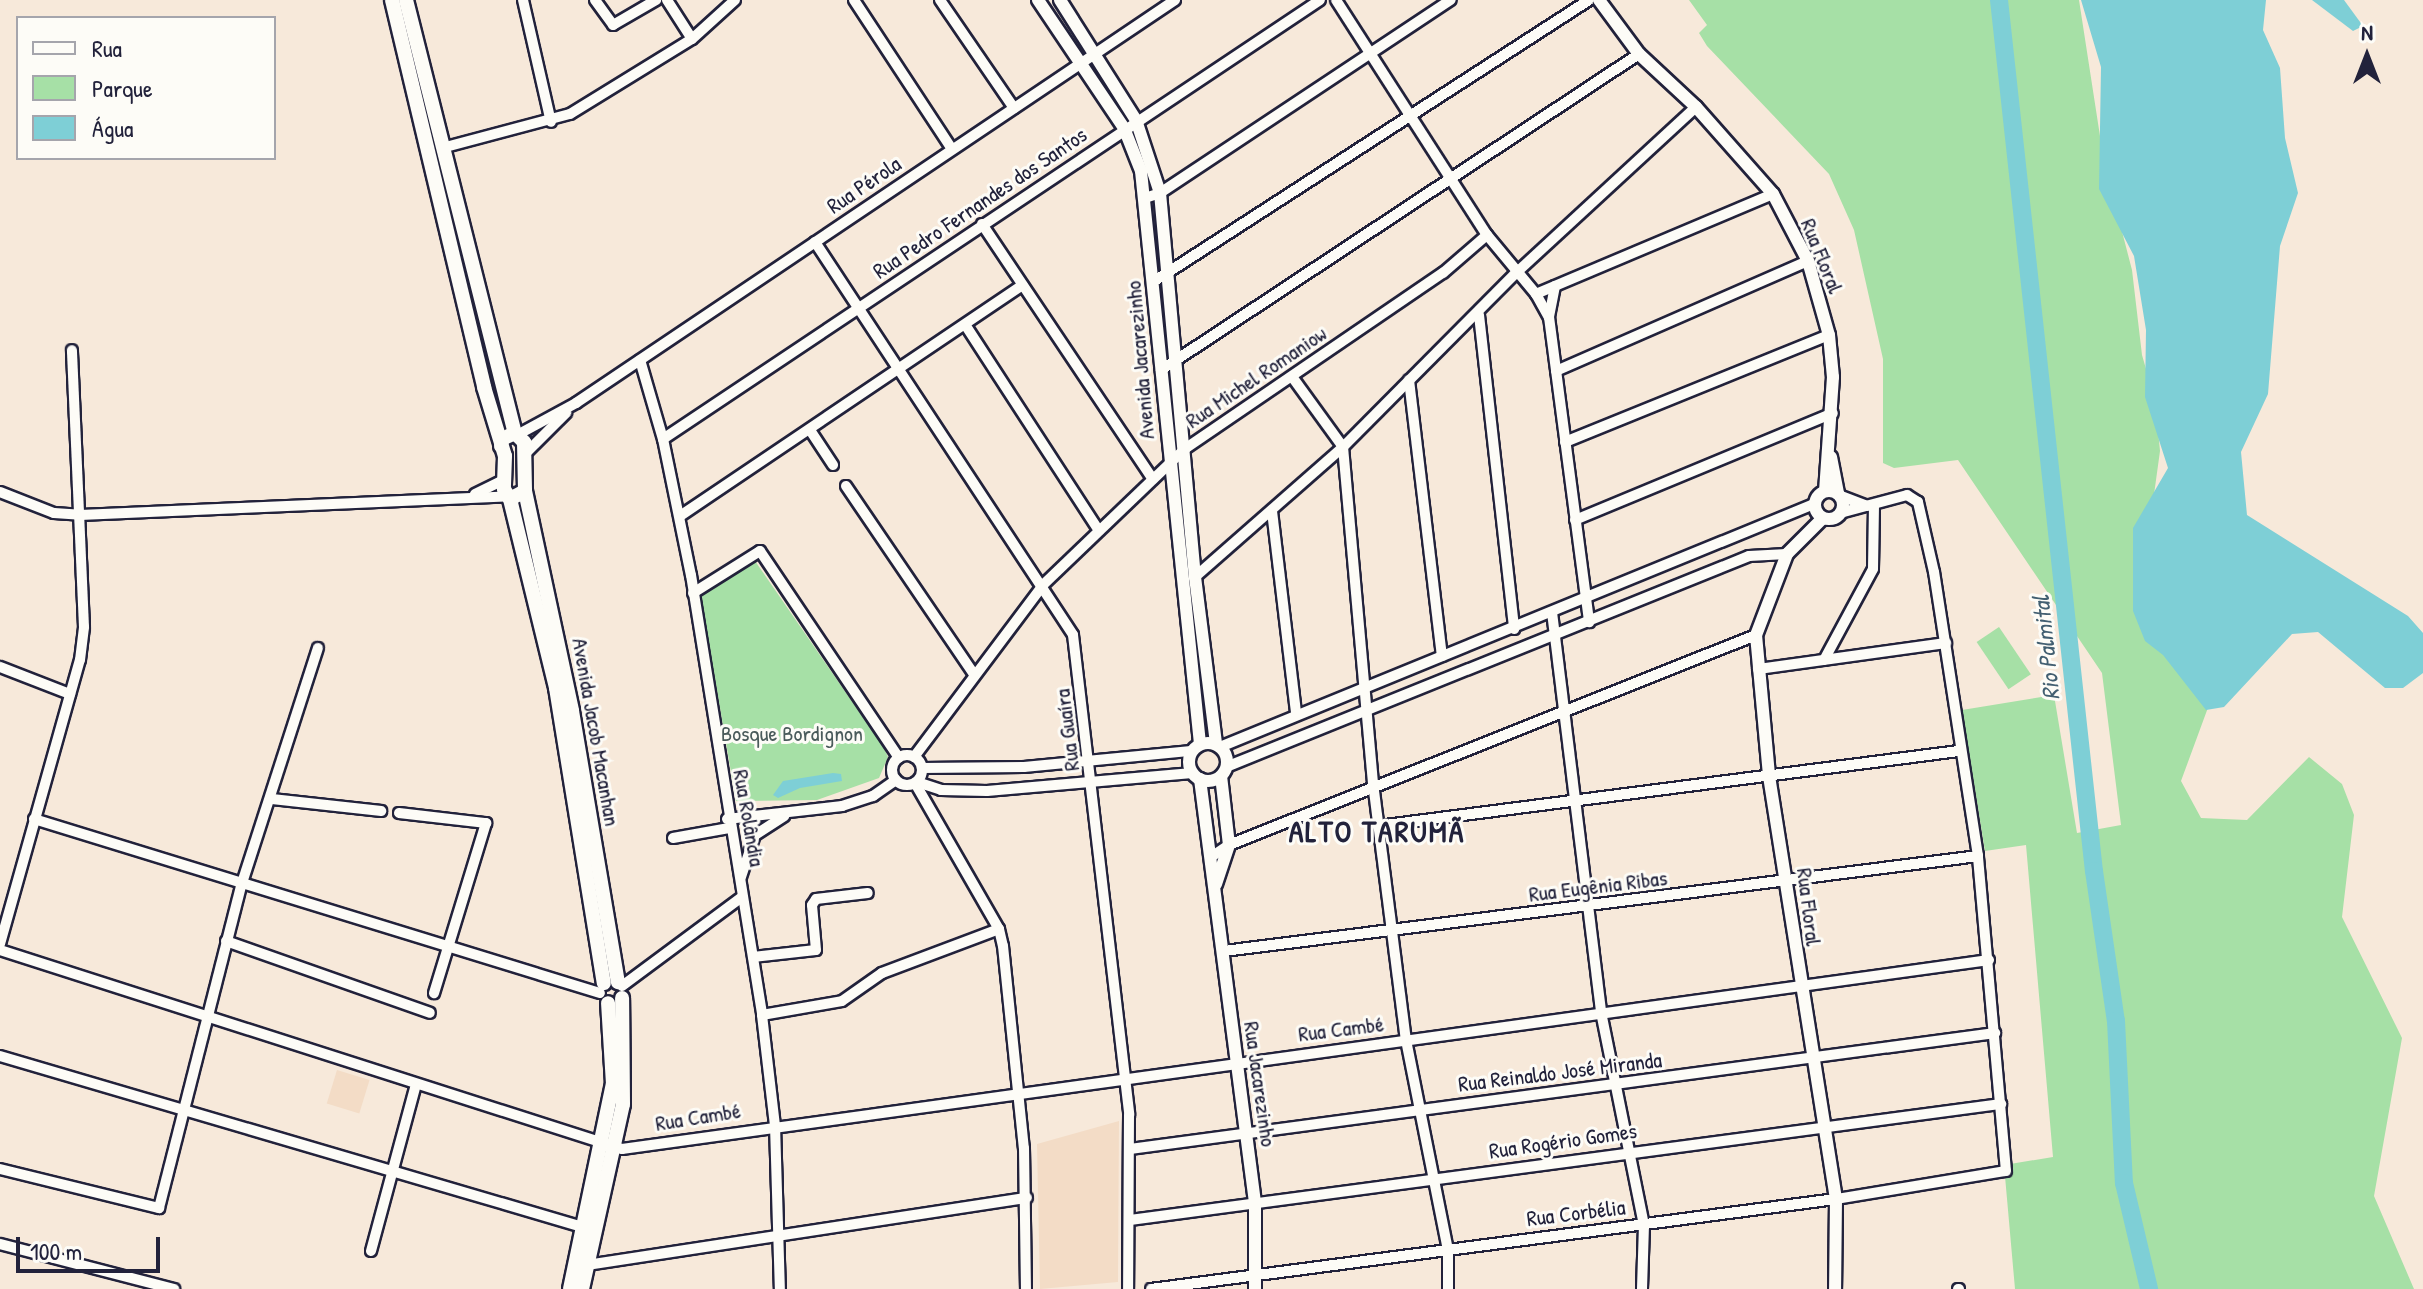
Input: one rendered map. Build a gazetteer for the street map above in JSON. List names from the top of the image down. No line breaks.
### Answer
{"streets":{"main road":["Avenida Jacob Macanhan"],"street":["Rua Pérola","Rua Pedro Fernandes dos Santos","Rua Floral","Avenida Jacarezinho","Rua Michel Romaniow","Rua Guaíra","Rua Rolândia","Rua Eugênia Ribas","Rua Cambé","Rua Reinaldo José Miranda","Rua Jacarezinho","Rua Rogério Gomes","Rua Corbélia"]},"crossings":[["Rua Pérola","Avenida Jacarezinho"],["Rua Pérola","Rua Guaíra"],["Rua Pérola","Avenida Jacob Macanhan"],["Rua Pérola","Rua Rolândia"],["Rua Pedro Fernandes dos Santos","Avenida Jacarezinho"],["Rua Pedro Fernandes dos Santos","Rua Guaíra"],["Rua Pedro Fernandes dos Santos","Rua Rolândia"],["Rua Floral","Rua Eugênia Ribas"],["Rua Floral","Rua Cambé"],["Rua Floral","Rua Reinaldo José Miranda"],["Rua Floral","Rua Rogério Gomes"],["Rua Floral","Rua Corbélia"],["Avenida Jacarezinho","Rua Michel Romaniow"],["Avenida Jacarezinho","Rua Jacarezinho"],["Rua Michel Romaniow","Rua Guaíra"],["Rua Guaíra","Rua Cambé"],["Rua Guaíra","Rua Reinaldo José Miranda"],["Rua Guaíra","Rua Rogério Gomes"],["Avenida Jacob Macanhan","Rua Cambé"],["Rua Rolândia","Rua Cambé"],["Rua Eugênia Ribas","Rua Jacarezinho"],["Rua Cambé","Rua Jacarezinho"],["Rua Reinaldo José Miranda","Rua Jacarezinho"],["Rua Jacarezinho","Rua Rogério Gomes"],["Rua Jacarezinho","Rua Corbélia"],["Rua Rogério Gomes","Rua Corbélia"]],"districts":["ALTO TARUMÃ"],"water":["Rio Palmital"],"parks":["Bosque Bordignon"],"legend":["Rua","Parque","Água"],"scale_bar":"100 m","north":"top"}
